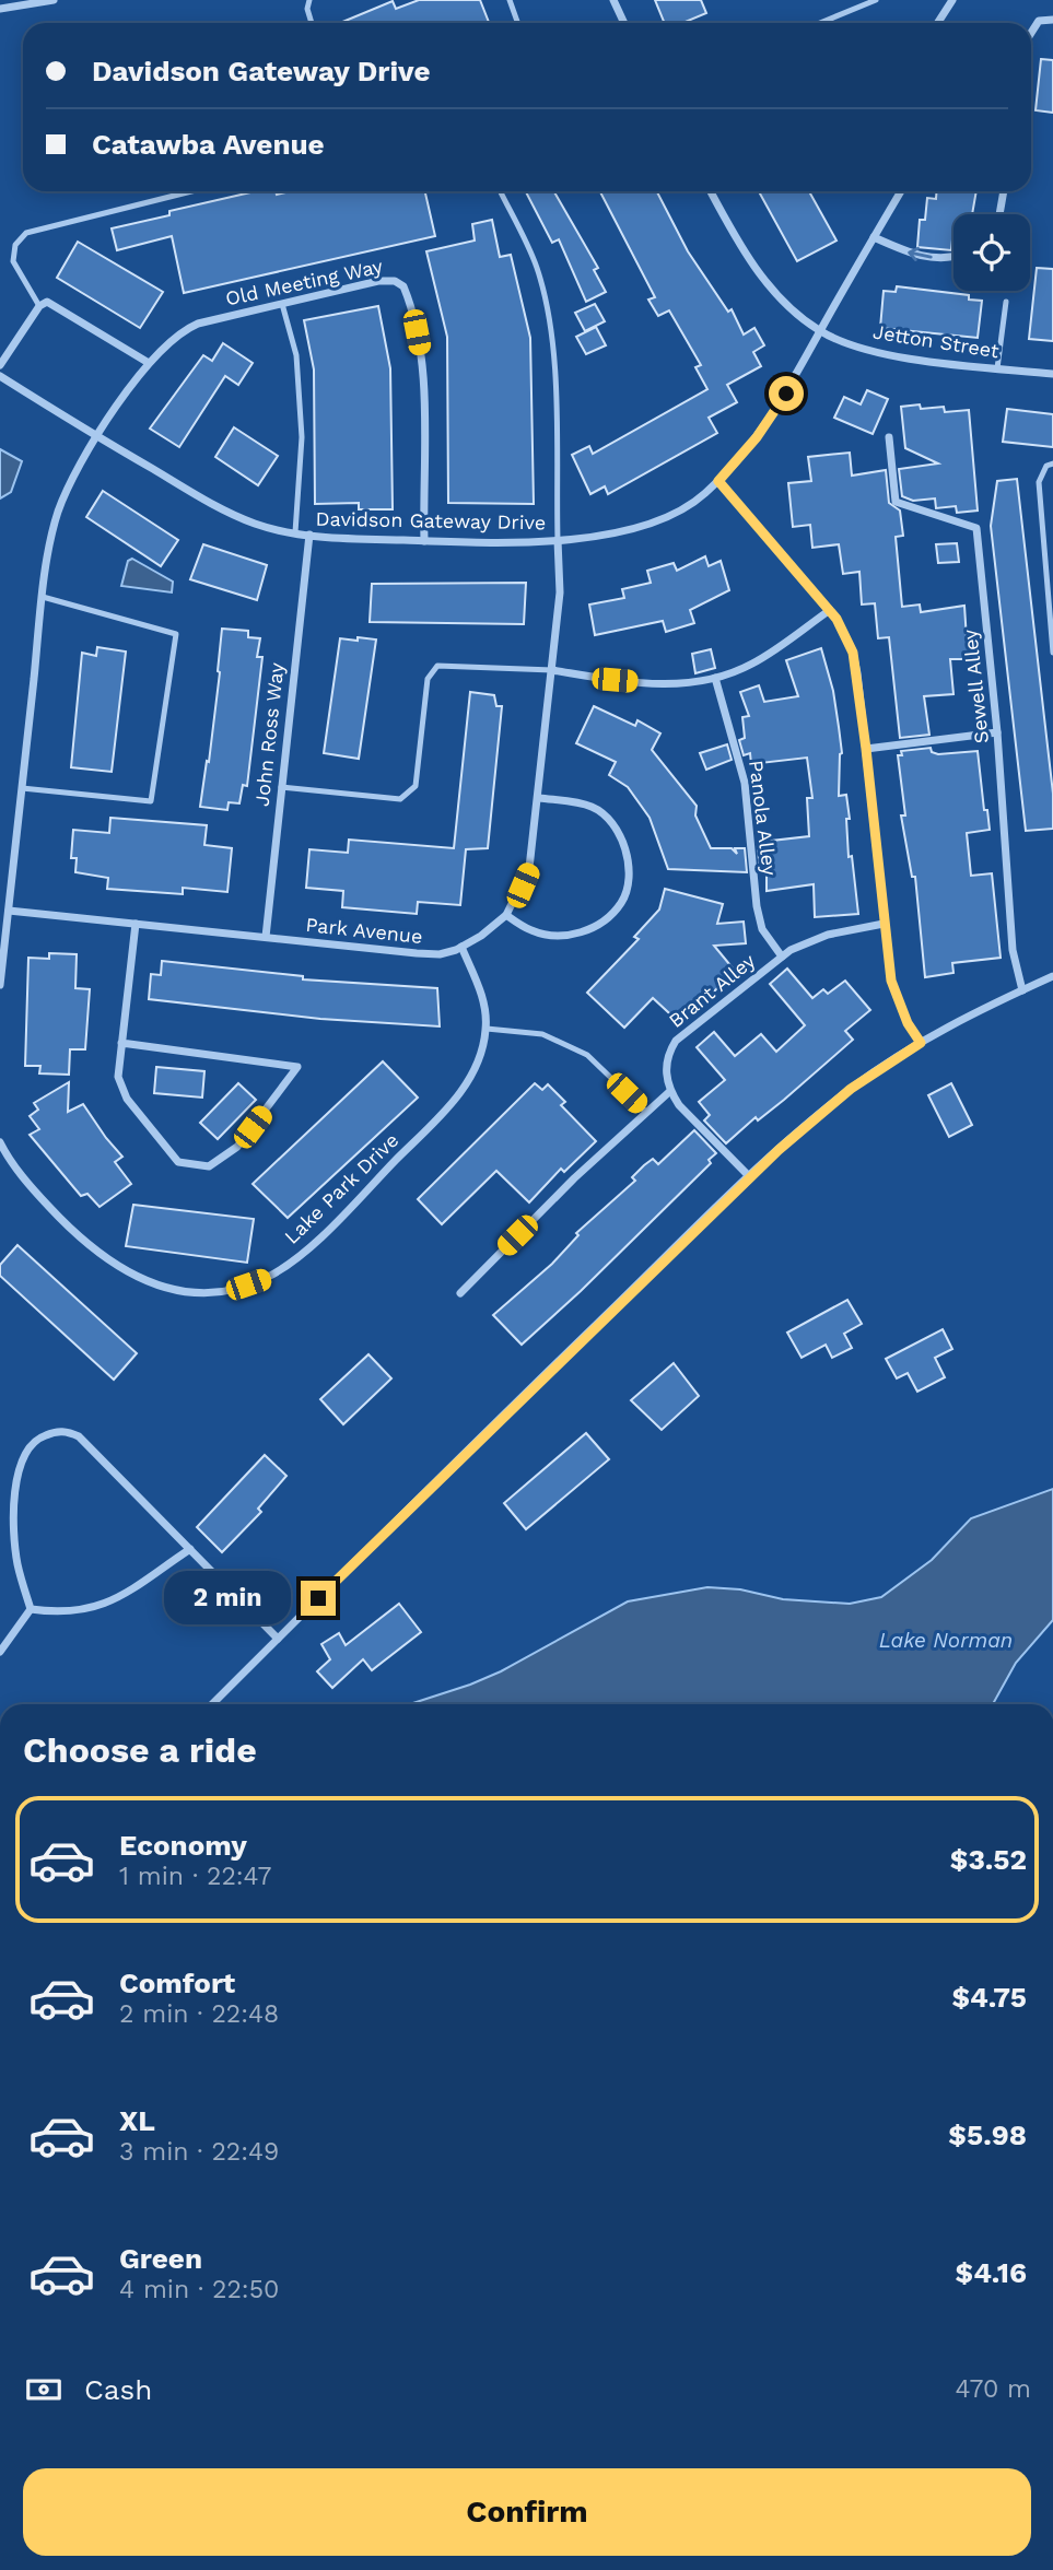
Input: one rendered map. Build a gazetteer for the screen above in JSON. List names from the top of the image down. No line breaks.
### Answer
{"streets":{"street":["Old Meeting Way","Jetton Street","Davidson Gateway Drive","Sewell Alley","John Ross Way","Panola Alley","Park Avenue","Brant Alley","Lake Park Drive"]},"crossings":[["Old Meeting Way","Davidson Gateway Drive"],["Jetton Street","Davidson Gateway Drive"],["Davidson Gateway Drive","John Ross Way"],["Davidson Gateway Drive","Park Avenue"],["John Ross Way","Park Avenue"],["Panola Alley","Brant Alley"],["Park Avenue","Lake Park Drive"]],"water":["Lake Norman"],"page":{"banner":["Davidson Gateway Drive","Catawba Avenue"],"bubble":"2 min","heading":"Choose a ride","list":[{"name":"Economy","note":"1 min · 22:47","value":"$3.52"},{"name":"Comfort","note":"2 min · 22:48","value":"$4.75"},{"name":"XL","note":"3 min · 22:49","value":"$5.98"},{"name":"Green","note":"4 min · 22:50","value":"$4.16"}],"pay":["Cash","470 m"],"buttons":"Confirm"}}
